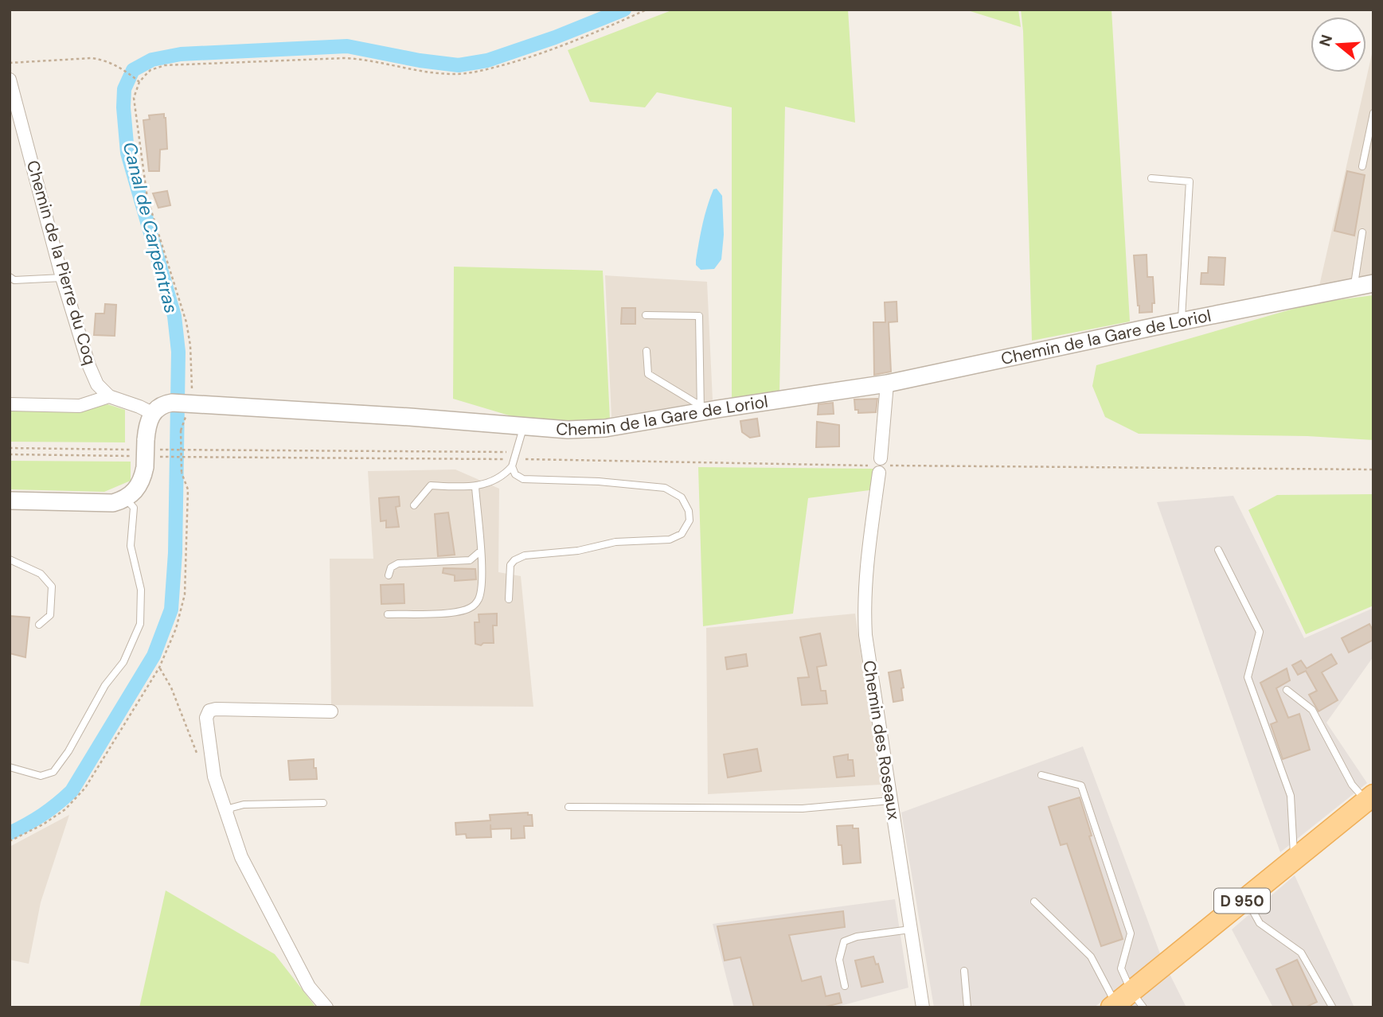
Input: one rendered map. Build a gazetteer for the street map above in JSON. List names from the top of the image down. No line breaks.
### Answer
{"streets":{"main road":["D 950"],"street":["Chemin de la Pierre du Coq","Chemin de la Gare de Loriol","Chemin des Roseaux"]},"crossings":[["Chemin de la Gare de Loriol","Chemin des Roseaux"]],"water":["Canal de Carpentras"],"north":"left"}
